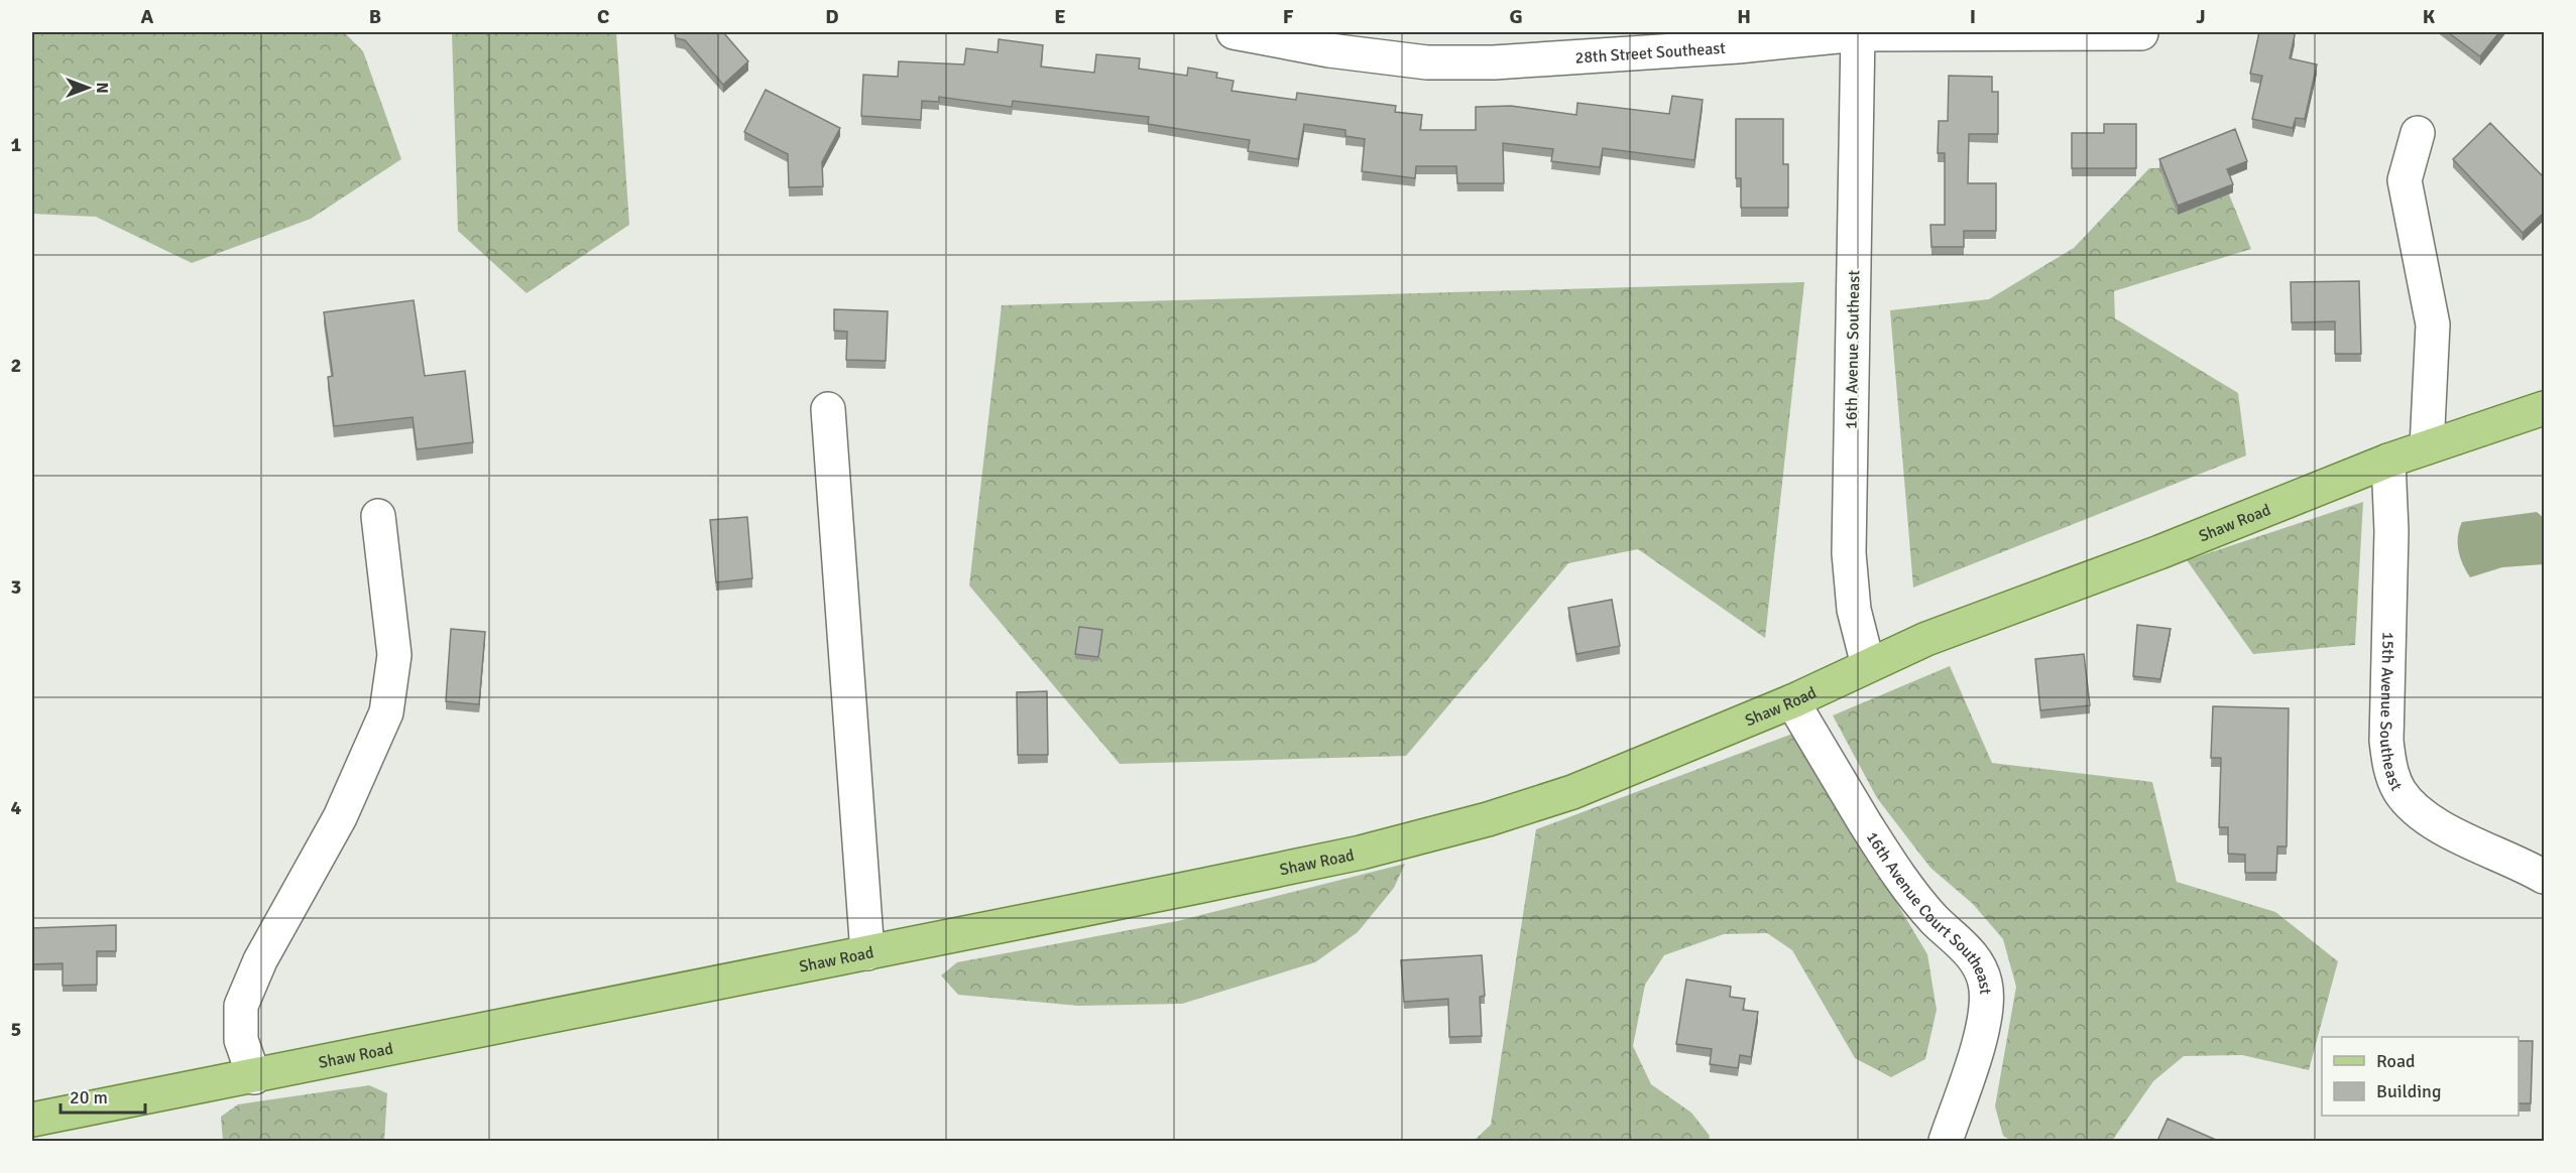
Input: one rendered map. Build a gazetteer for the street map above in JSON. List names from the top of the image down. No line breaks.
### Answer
{"streets":{"main road":["Shaw Road"],"street":["28th Street Southeast","16th Avenue Southeast","15th Avenue Southeast","16th Avenue Court Southeast"]},"crossings":[["28th Street Southeast","16th Avenue Southeast"],["16th Avenue Southeast","Shaw Road"],["Shaw Road","15th Avenue Southeast"],["Shaw Road","16th Avenue Court Southeast"]],"legend":["Road","Building"],"scale_bar":"20 m","north":"right","grid":{"columns":["A","B","C","D","E","F","G","H","I","J","K"],"rows":["1","2","3","4","5"]}}
